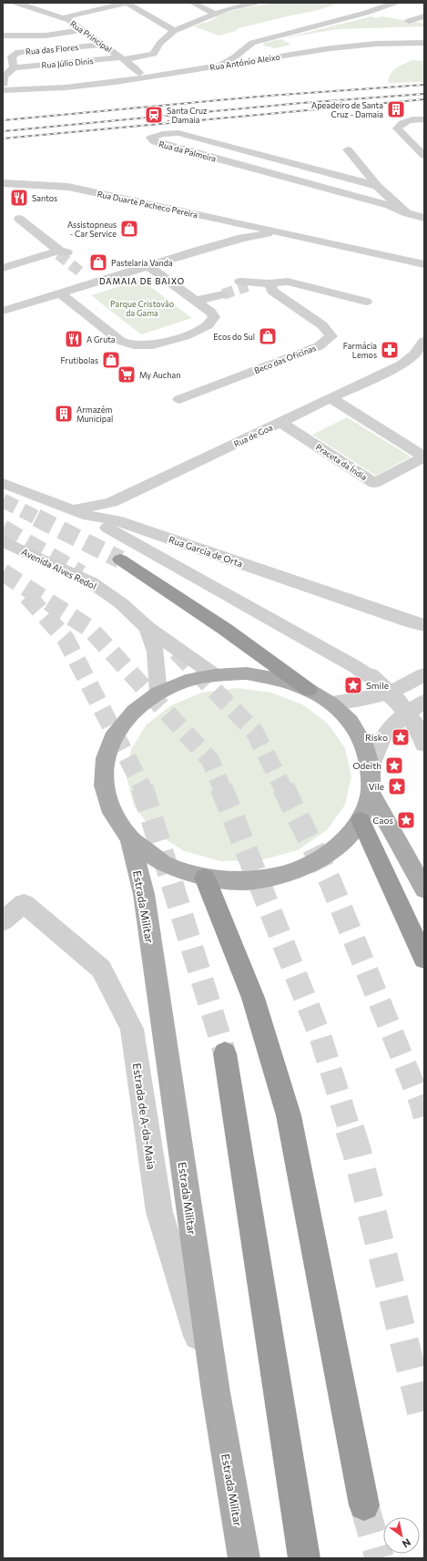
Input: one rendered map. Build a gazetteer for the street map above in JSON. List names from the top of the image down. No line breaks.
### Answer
{"streets":{"main road":["Estrada Militar"],"street":["Rua Principal","Rua das Flores","Rua António Aleixo","Rua Júlio Dinis","Rua da Palmeira","Rua Duarte Pacheco Pereira","Beco das Oficinas","Rua de Goa","Praceta da Índia","Rua Garcia de Orta","Avenida Alves Redol","Estrada de A-da-Maia"]},"crossings":[["Rua Principal","Rua das Flores"],["Rua Principal","Rua António Aleixo"],["Rua Principal","Rua Júlio Dinis"],["Rua das Flores","Rua Júlio Dinis"],["Rua de Goa","Praceta da Índia"],["Rua de Goa","Rua Garcia de Orta"],["Estrada Militar","Estrada de A-da-Maia"]],"districts":["DAMAIA DE BAIXO"],"parks":["Parque Cristovão da Gama"],"places":{"building":["Apeadeiro de Santa Cruz - Damaia","Armazém Municipal"],"station":["Santa Cruz - Damaia"],"restaurant":["Santos","A Gruta"],"shop":["Assistopneus - Car Service","Pastelaria Vanda","Ecos do Sul","Frutibolas"],"pharmacy":["Farmácia Lemos"],"supermarket":["My Auchan"],"place":["Smile","Risko","Odeith","Vile","Caos"]},"north":"bottom right"}
